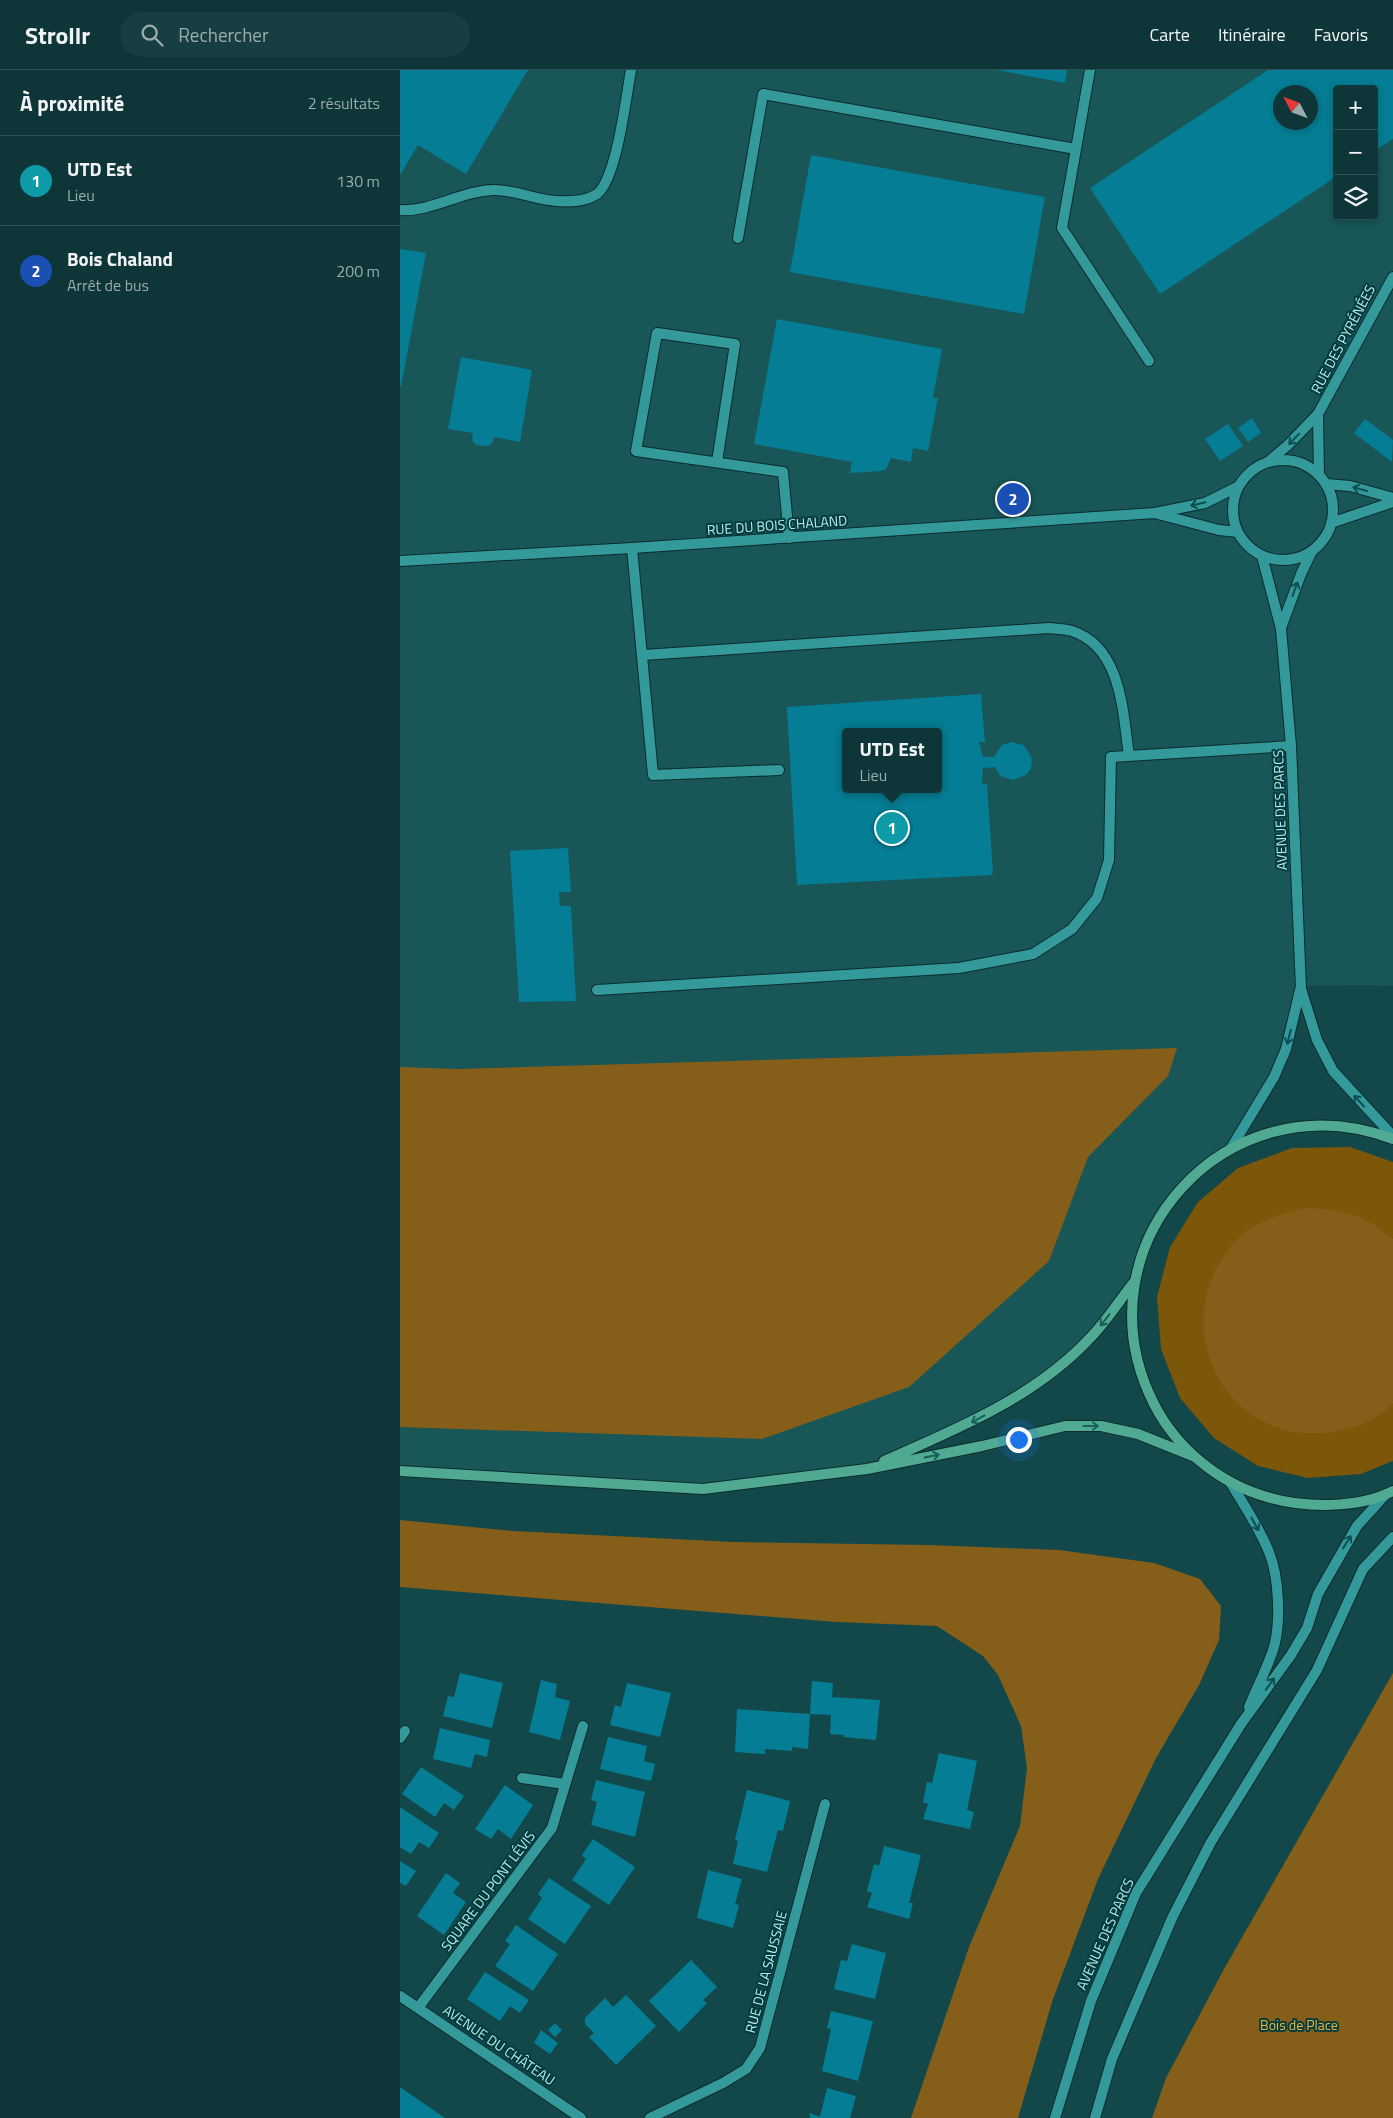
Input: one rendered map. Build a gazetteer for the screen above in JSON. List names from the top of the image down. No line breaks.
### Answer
{"streets":{"street":["RUE DES PYRÉNÉES","RUE DU BOIS CHALAND","AVENUE DES PARCS","SQUARE DU PONT LÉVIS","RUE DE LA SAUSSAIE","AVENUE DU CHÂTEAU"]},"crossings":[["RUE DES PYRÉNÉES","AVENUE DES PARCS"],["SQUARE DU PONT LÉVIS","AVENUE DU CHÂTEAU"]],"parks":["Bois de Place"],"north":"top left","page":{"header":"Strollr","search":"Rechercher","nav":["Carte","Itinéraire","Favoris"],"heading":["À proximité","2 résultats"],"map_buttons":["+","−"],"list":[{"mark":"1","name":"UTD Est","note":"Lieu","value":"130 m"},{"mark":"2","name":"Bois Chaland","note":"Arrêt de bus","value":"200 m"}],"pins":["2","1"],"popup":["UTD Est","Lieu"]}}
